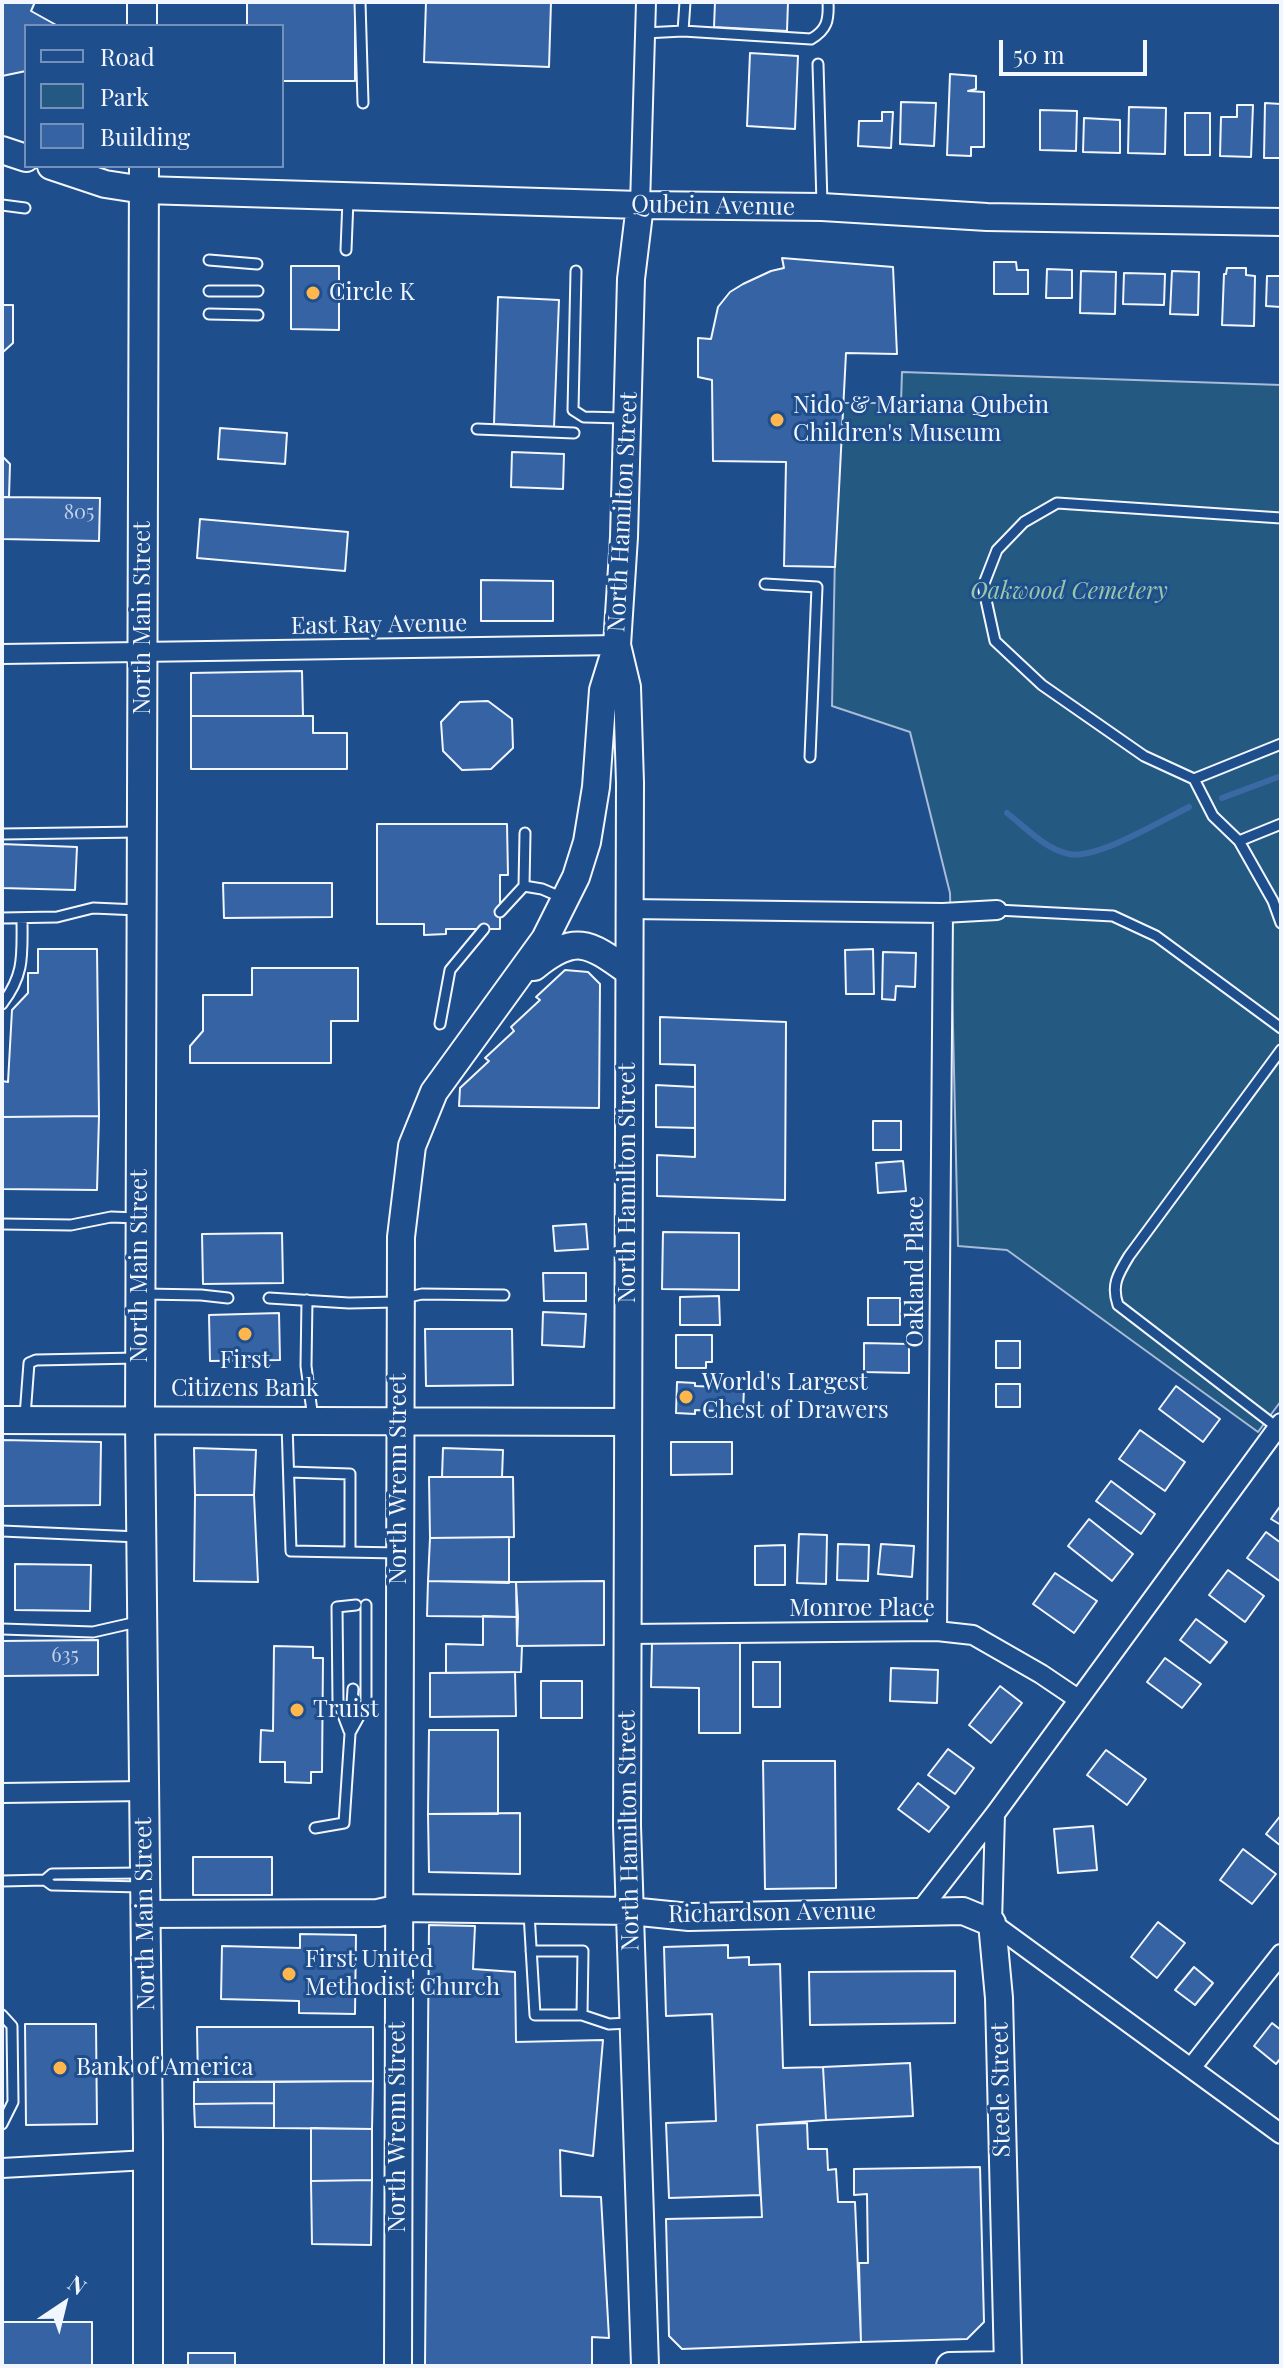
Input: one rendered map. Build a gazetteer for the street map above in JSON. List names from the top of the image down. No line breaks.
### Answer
{"streets":{"main road":["North Main Street"],"street":["Qubein Avenue","North Hamilton Street","East Ray Avenue","Oakland Place","North Wrenn Street","Monroe Place","Richardson Avenue","Steele Street"]},"crossings":[["Qubein Avenue","North Hamilton Street"],["Qubein Avenue","North Main Street"],["North Hamilton Street","East Ray Avenue"],["North Hamilton Street","North Wrenn Street"],["North Hamilton Street","Monroe Place"],["North Hamilton Street","Richardson Avenue"],["North Main Street","East Ray Avenue"],["North Main Street","Richardson Avenue"],["East Ray Avenue","North Wrenn Street"],["Oakland Place","Monroe Place"],["North Wrenn Street","Richardson Avenue"],["Richardson Avenue","Steele Street"]],"parks":["Oakwood Cemetery"],"places":["Circle K","Nido & Mariana Qubein Children's Museum","First Citizens Bank","World's Largest Chest of Drawers","Truist","First United Methodist Church","Bank of America"],"house_numbers":["805","635"],"legend":["Road","Park","Building"],"scale_bar":"50 m","north":"top right"}
